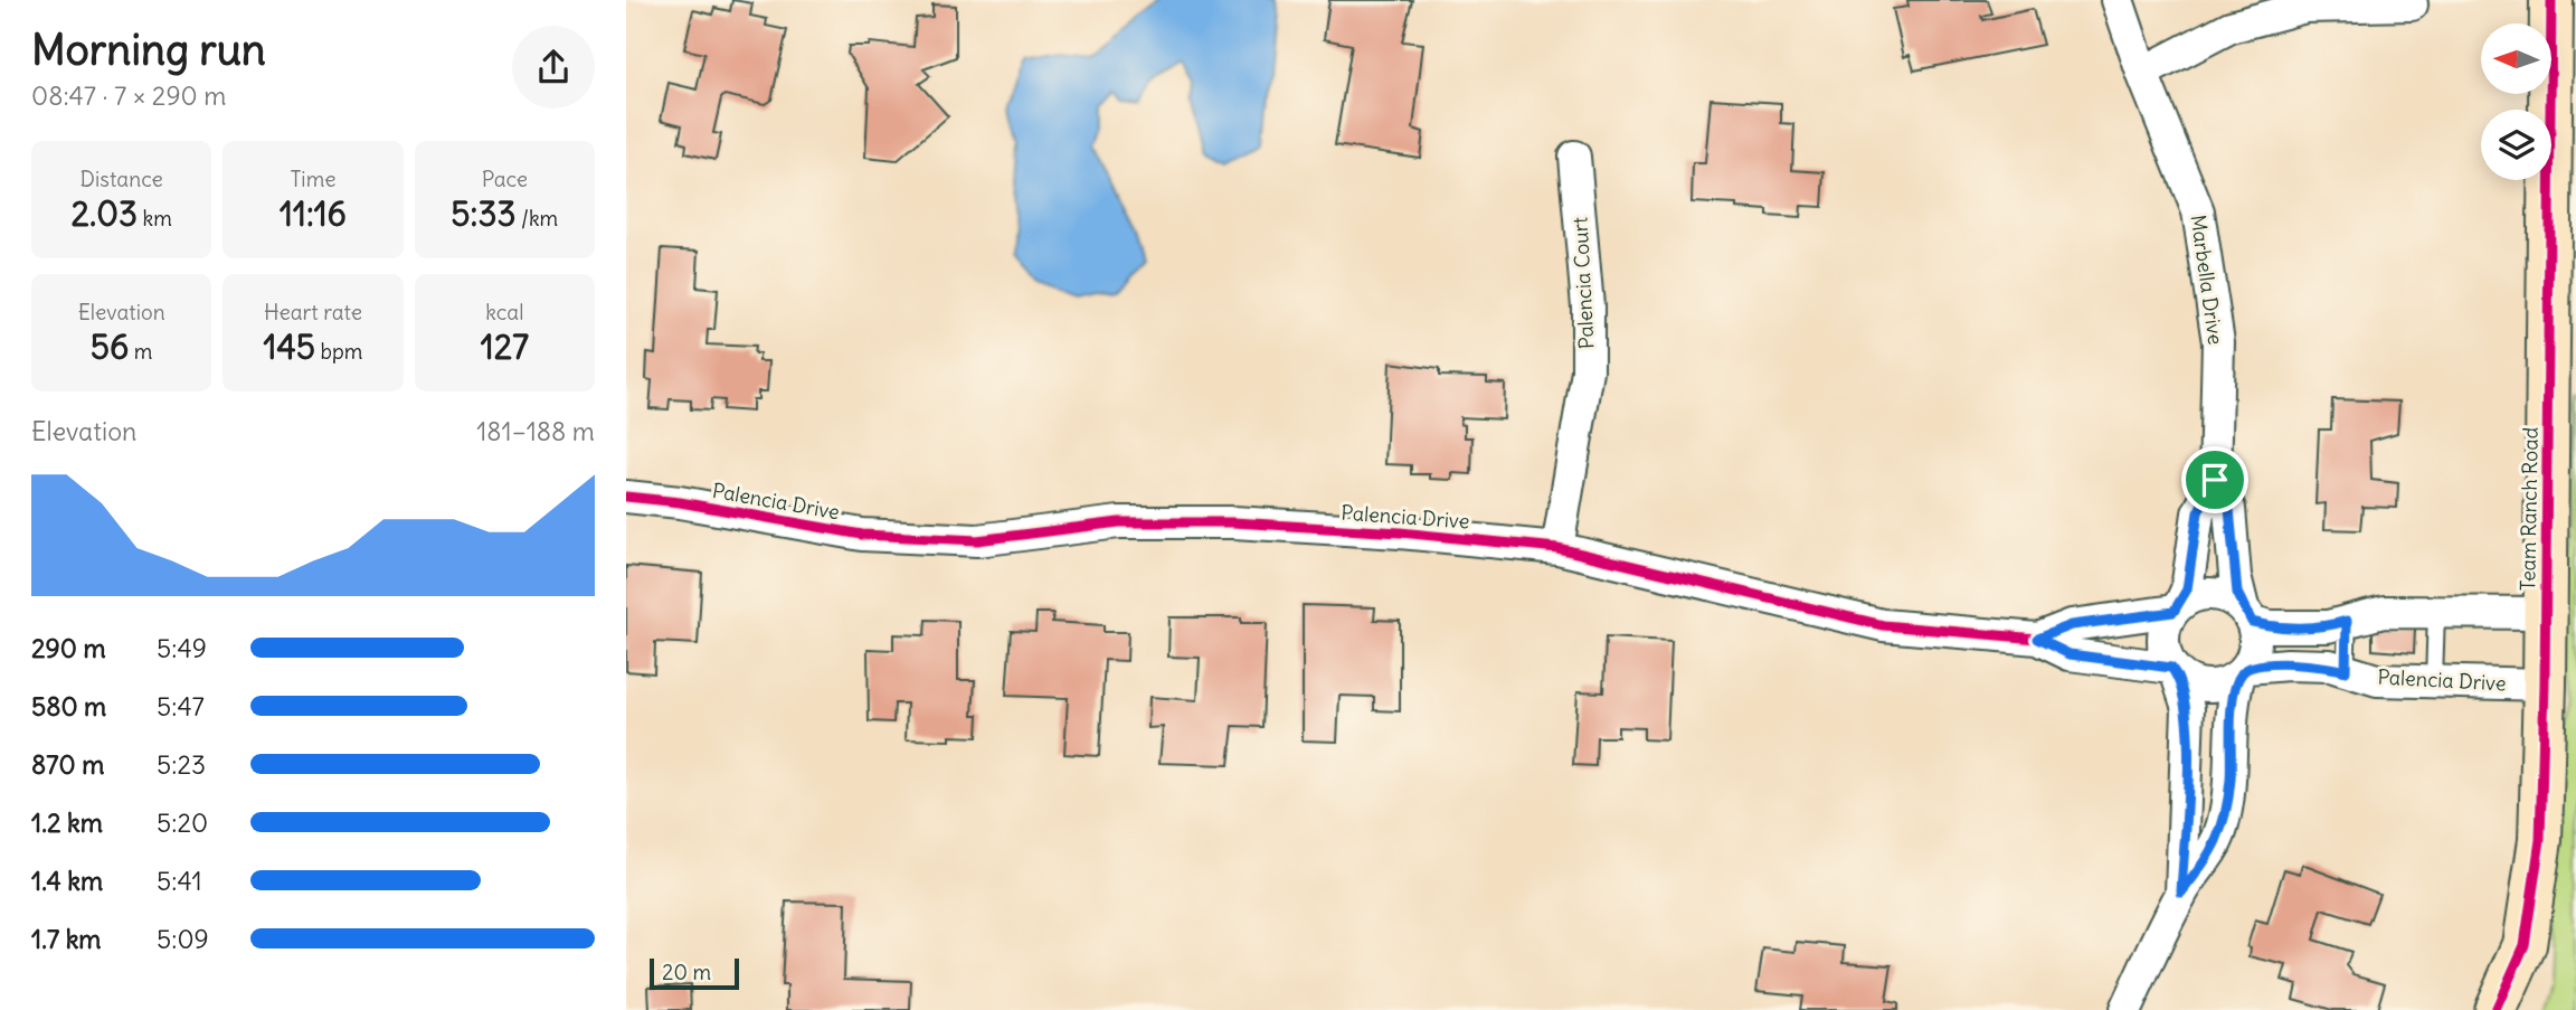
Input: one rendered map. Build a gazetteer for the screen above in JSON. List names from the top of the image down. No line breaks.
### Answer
{"streets":{"street":["Marbella Drive","Palencia Court","Palencia Drive","Team Ranch Road"]},"crossings":[["Marbella Drive","Palencia Drive"],["Palencia Court","Palencia Drive"],["Palencia Drive","Team Ranch Road"]],"scale_bar":"20 m","north":"left","page":{"heading":["Morning run","08:47 · 7 × 290 m"],"stats":[["Distance","2.03 km"],["Time","11:16"],["Pace","5:33 /km"],["Elevation","56 m"],["Heart rate","145 bpm"],["kcal","127"]],"chart":["Elevation","181–188 m"],"list":[{"name":"290 m","note":"5:49"},{"name":"580 m","note":"5:47"},{"name":"870 m","note":"5:23"},{"name":"1.2 km","note":"5:20"},{"name":"1.4 km","note":"5:41"},{"name":"1.7 km","note":"5:09"}],"scale":"20 m"}}
